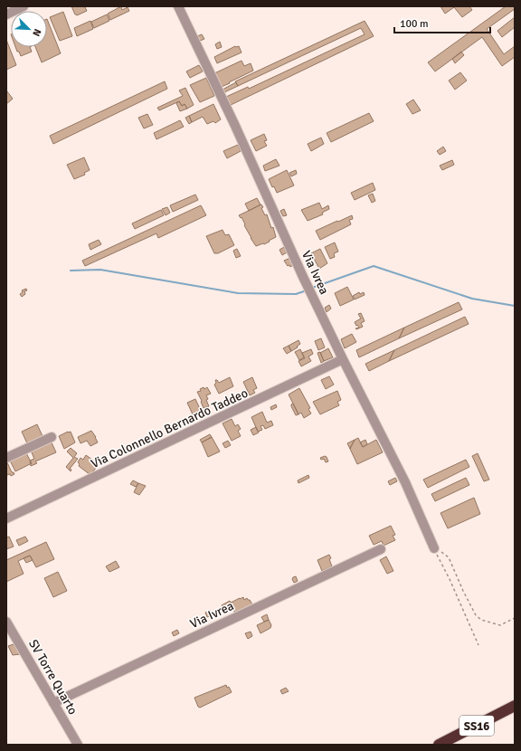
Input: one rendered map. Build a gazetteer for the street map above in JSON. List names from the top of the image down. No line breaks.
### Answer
{"streets":{"highway":["SS16"],"street":["Via Ivrea","Via Colonnello Bernardo Taddeo","SV Torre Quarto"]},"crossings":[["Via Ivrea","Via Colonnello Bernardo Taddeo"],["Via Ivrea","SV Torre Quarto"]],"scale_bar":"100 m","north":"bottom right"}
